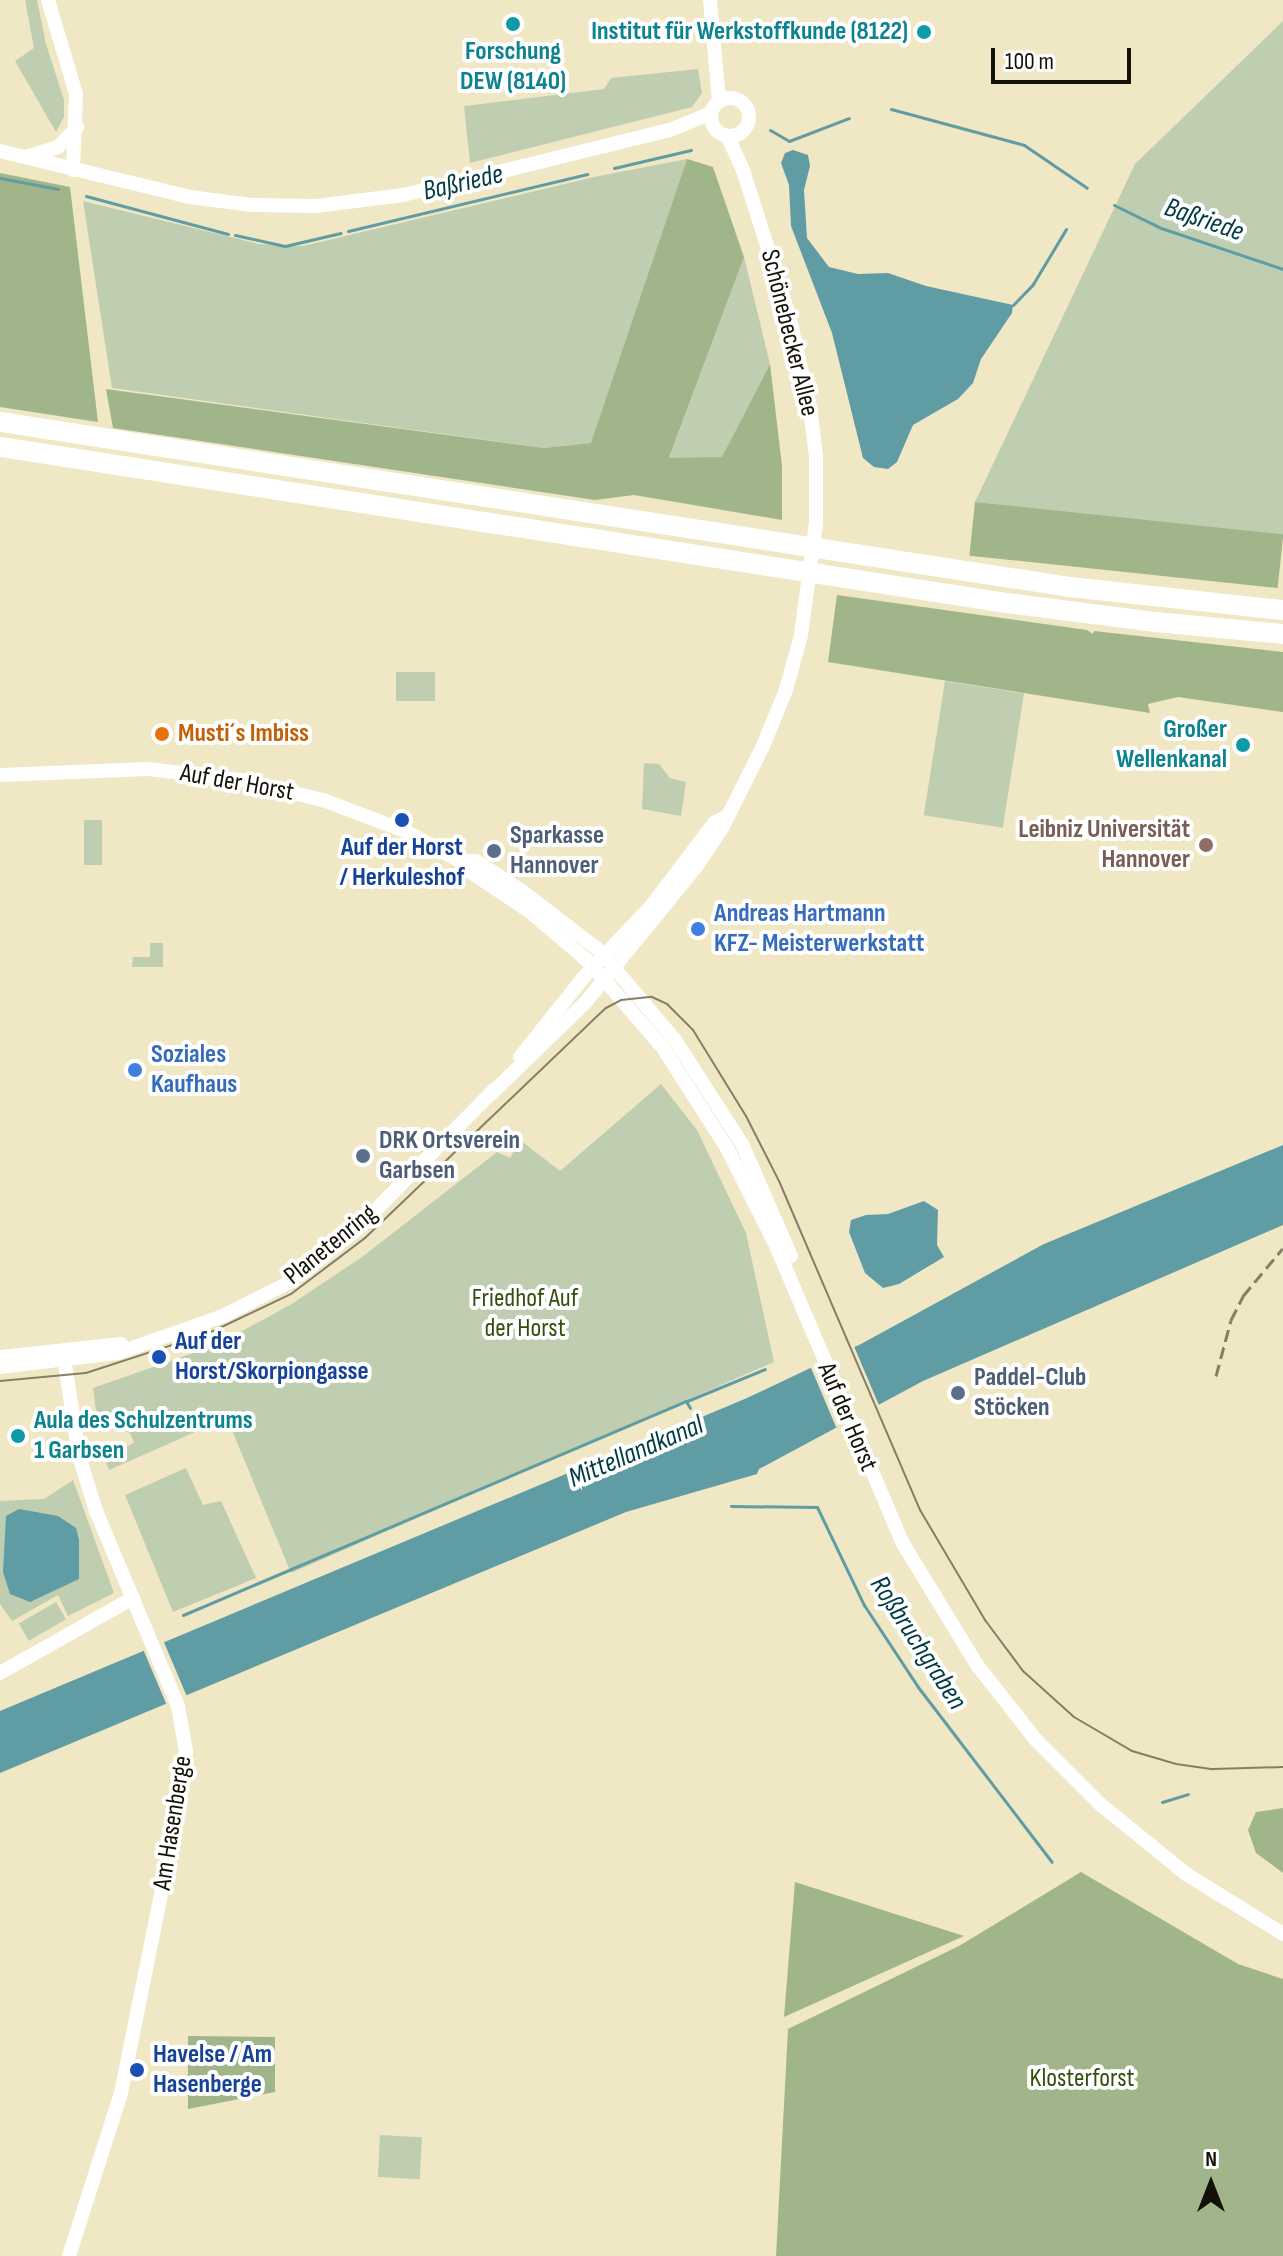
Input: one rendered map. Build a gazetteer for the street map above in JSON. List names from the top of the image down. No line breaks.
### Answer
{"streets":{"street":["Schönebecker Allee","Auf der Horst","Planetenring","Am Hasenberge"]},"crossings":[["Schönebecker Allee","Auf der Horst"],["Schönebecker Allee","Planetenring"],["Auf der Horst","Planetenring"],["Planetenring","Am Hasenberge"]],"water":["Baßriede","Mittellandkanal","Roßbruchgraben"],"parks":["Friedhof Auf der Horst","Klosterforst"],"places":["Forschung DEW (8140)","Institut für Werkstoffkunde (8122)","Musti´s Imbiss","Großer Wellenkanal","Auf der Horst / Herkuleshof","Leibniz Universität Hannover","Sparkasse Hannover","Andreas Hartmann KFZ- Meisterwerkstatt","Soziales Kaufhaus","DRK Ortsverein Garbsen","Auf der Horst/Skorpiongasse","Paddel-Club Stöcken","Aula des Schulzentrums 1 Garbsen","Havelse / Am Hasenberge"],"scale_bar":"100 m","north":"top"}
